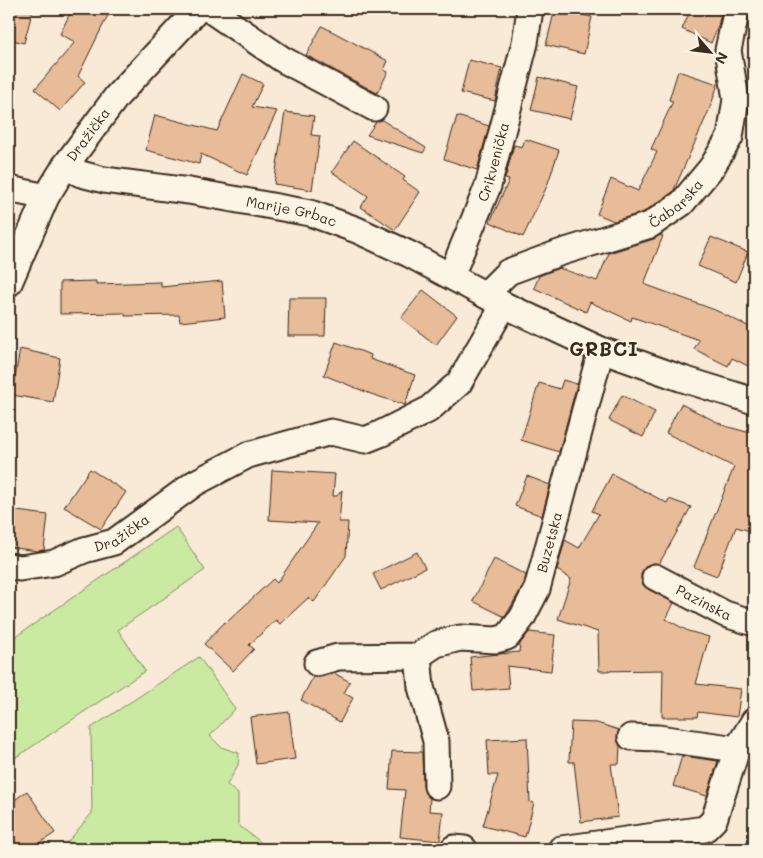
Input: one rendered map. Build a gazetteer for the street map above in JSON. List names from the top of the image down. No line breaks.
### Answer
{"streets":{"street":["Dražička","Crikvenička","Čabarska","Marije Grbac","Buzetska","Pazinska"]},"crossings":[["Dražička","Čabarska"],["Dražička","Marije Grbac"],["Crikvenička","Marije Grbac"],["Čabarska","Marije Grbac"],["Marije Grbac","Buzetska"]],"districts":["GRBCI"],"north":"bottom right"}
